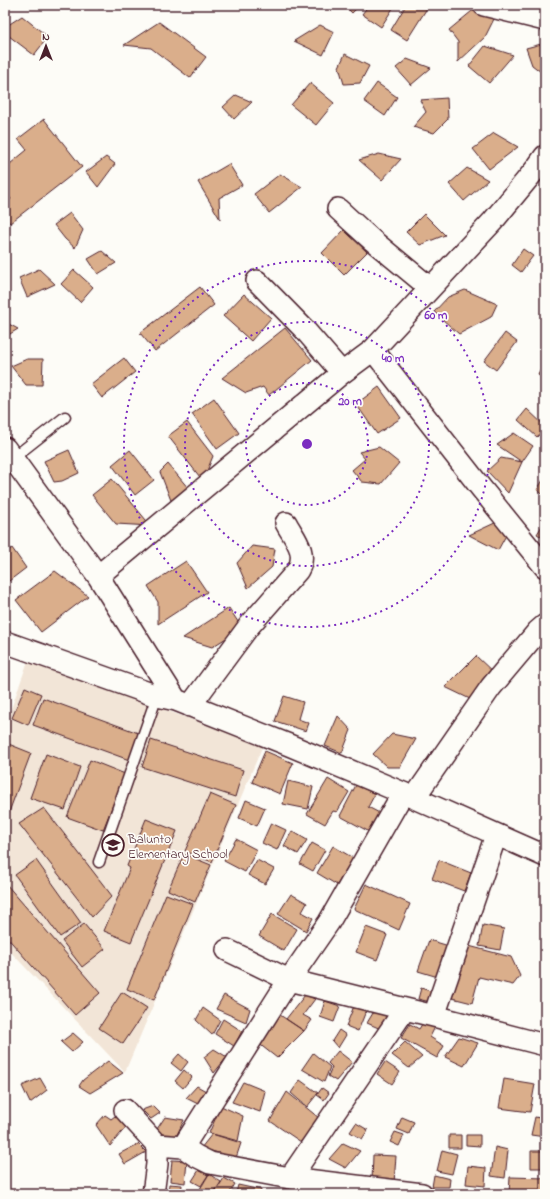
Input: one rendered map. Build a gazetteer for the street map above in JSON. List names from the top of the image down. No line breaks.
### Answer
{"places":{"school or university":["Balunto Elementary School"]},"north":"top","rings":["60 m","40 m","20 m"]}
